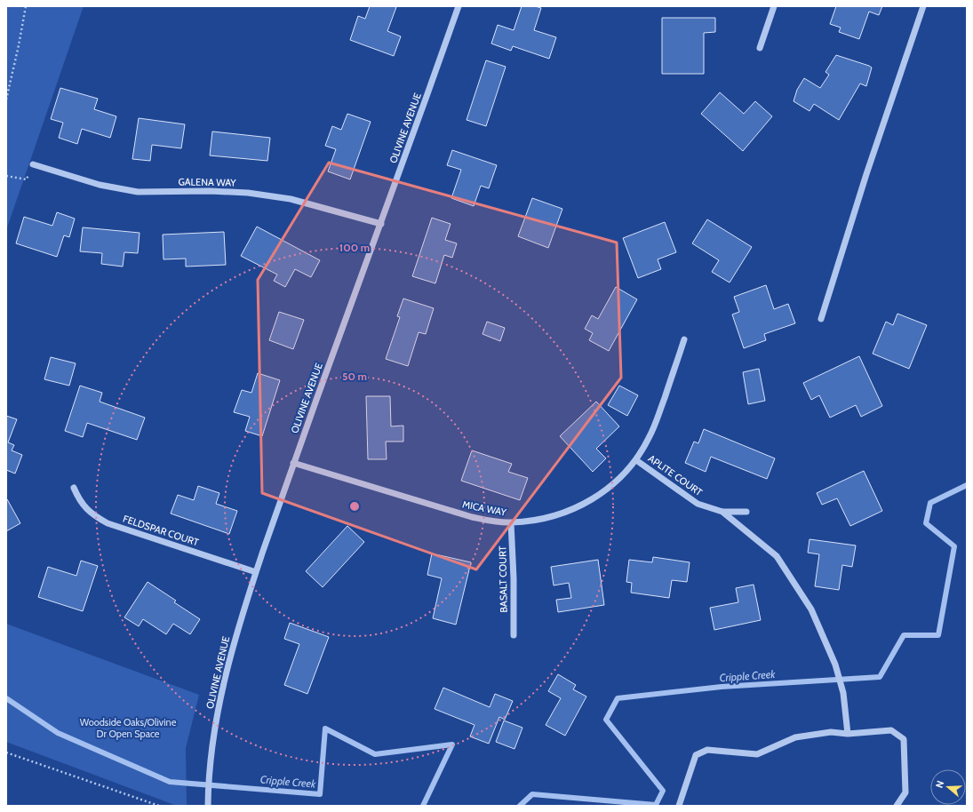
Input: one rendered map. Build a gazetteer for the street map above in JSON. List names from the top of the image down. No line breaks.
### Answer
{"streets":{"street":["OLIVINE AVENUE","GALENA WAY","APLITE COURT","MICA WAY","FELDSPAR COURT","BASALT COURT"]},"crossings":[["OLIVINE AVENUE","GALENA WAY"],["OLIVINE AVENUE","MICA WAY"],["OLIVINE AVENUE","FELDSPAR COURT"],["APLITE COURT","MICA WAY"],["MICA WAY","BASALT COURT"]],"water":["Cripple Creek"],"parks":["Woodside Oaks/Olivine Dr Open Space"],"north":"left","rings":["100 m","50 m"]}
